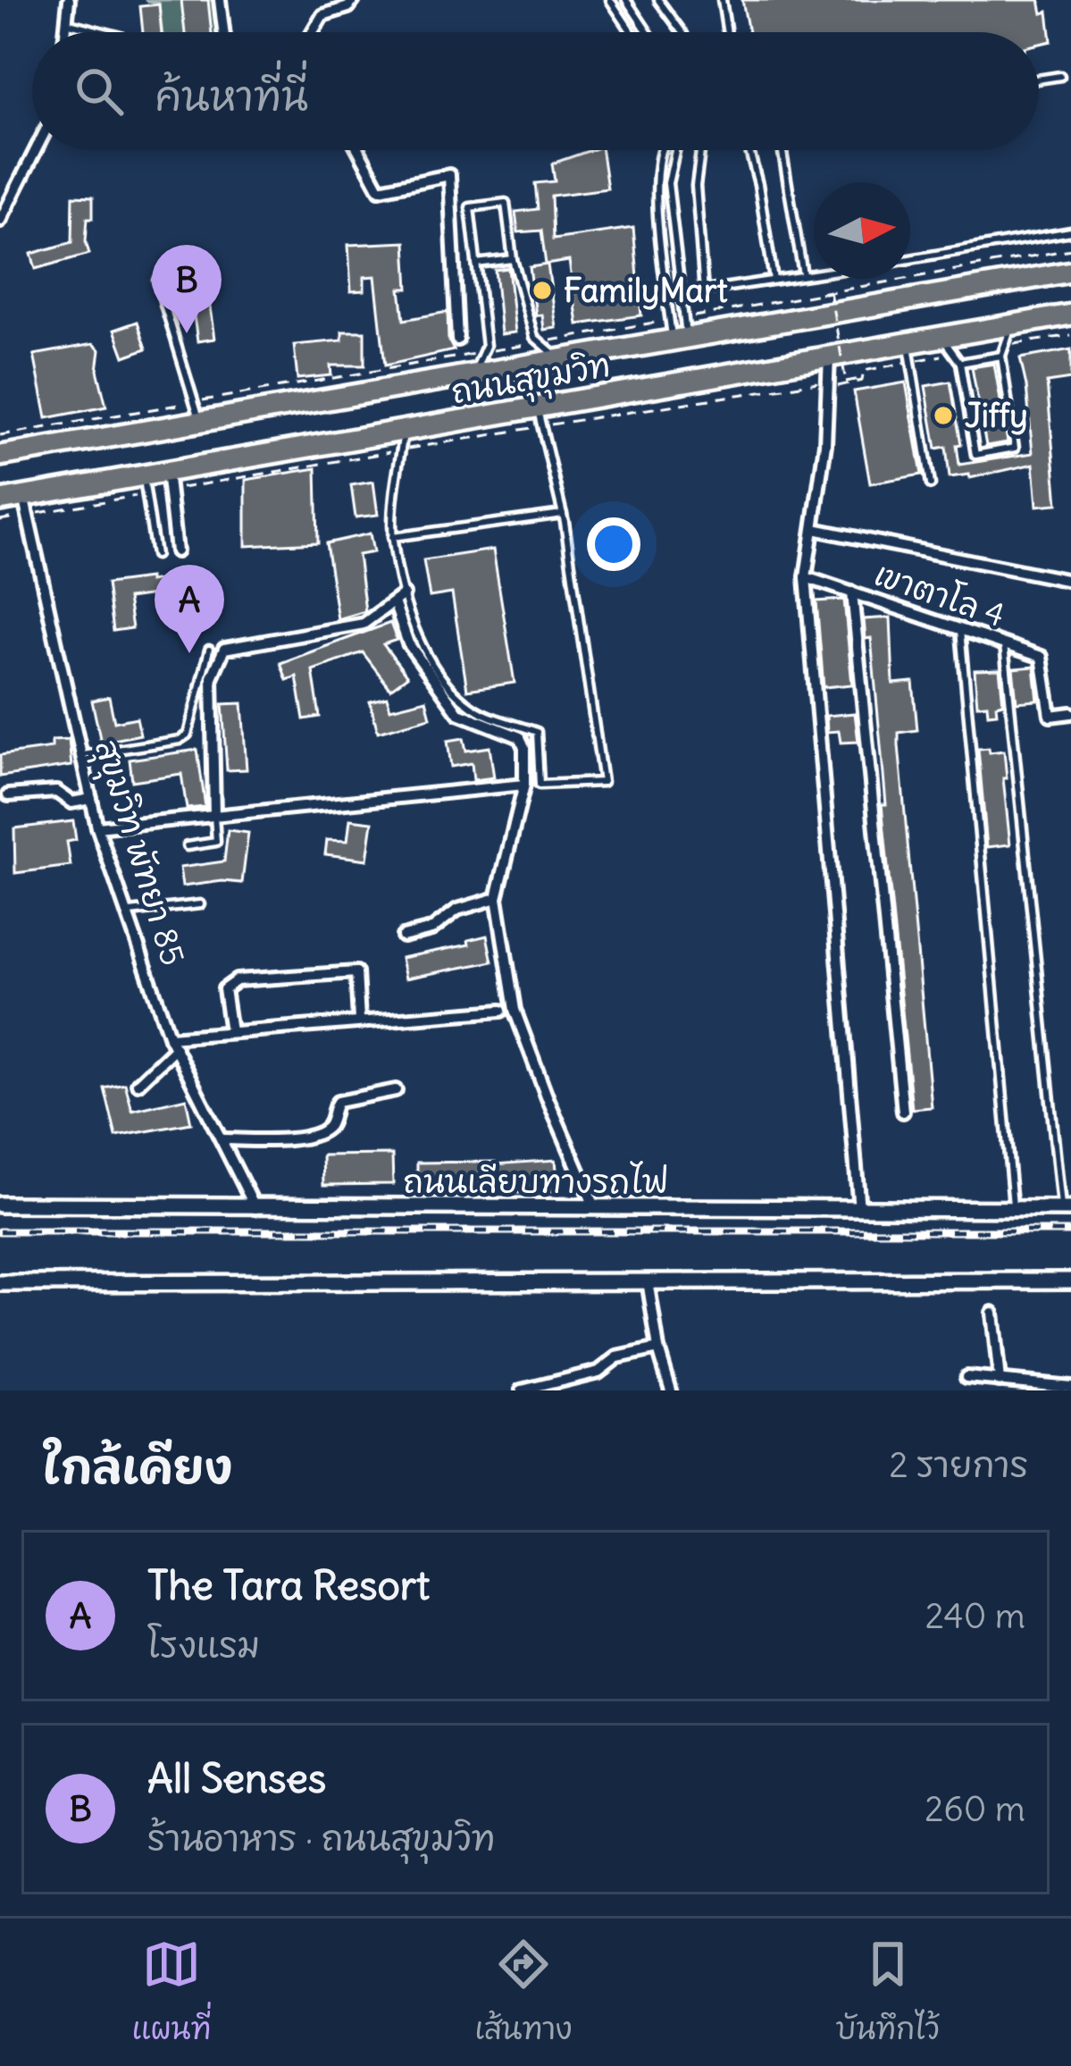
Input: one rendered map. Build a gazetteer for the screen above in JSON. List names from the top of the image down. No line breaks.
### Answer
{"streets":{"highway":["ถนนสุขุมวิท"],"street":["เขาตาโล 4","สุขุมวิท พัทยา 85","ถนนเลียบทางรถไฟ"]},"crossings":[["ถนนสุขุมวิท","สุขุมวิท พัทยา 85"],["สุขุมวิท พัทยา 85","ถนนเลียบทางรถไฟ"]],"places":["FamilyMart","Jiffy"],"north":"right","page":{"search":"ค้นหาที่นี่","pins":["B","A"],"heading":["ใกล้เคียง","2 รายการ"],"list":[{"mark":"A","name":"The Tara Resort","note":"โรงแรม","value":"240 m"},{"mark":"B","name":"All Senses","note":"ร้านอาหาร · ถนนสุขุมวิท","value":"260 m"}],"nav":["แผนที่","เส้นทาง","บันทึกไว้"]}}
